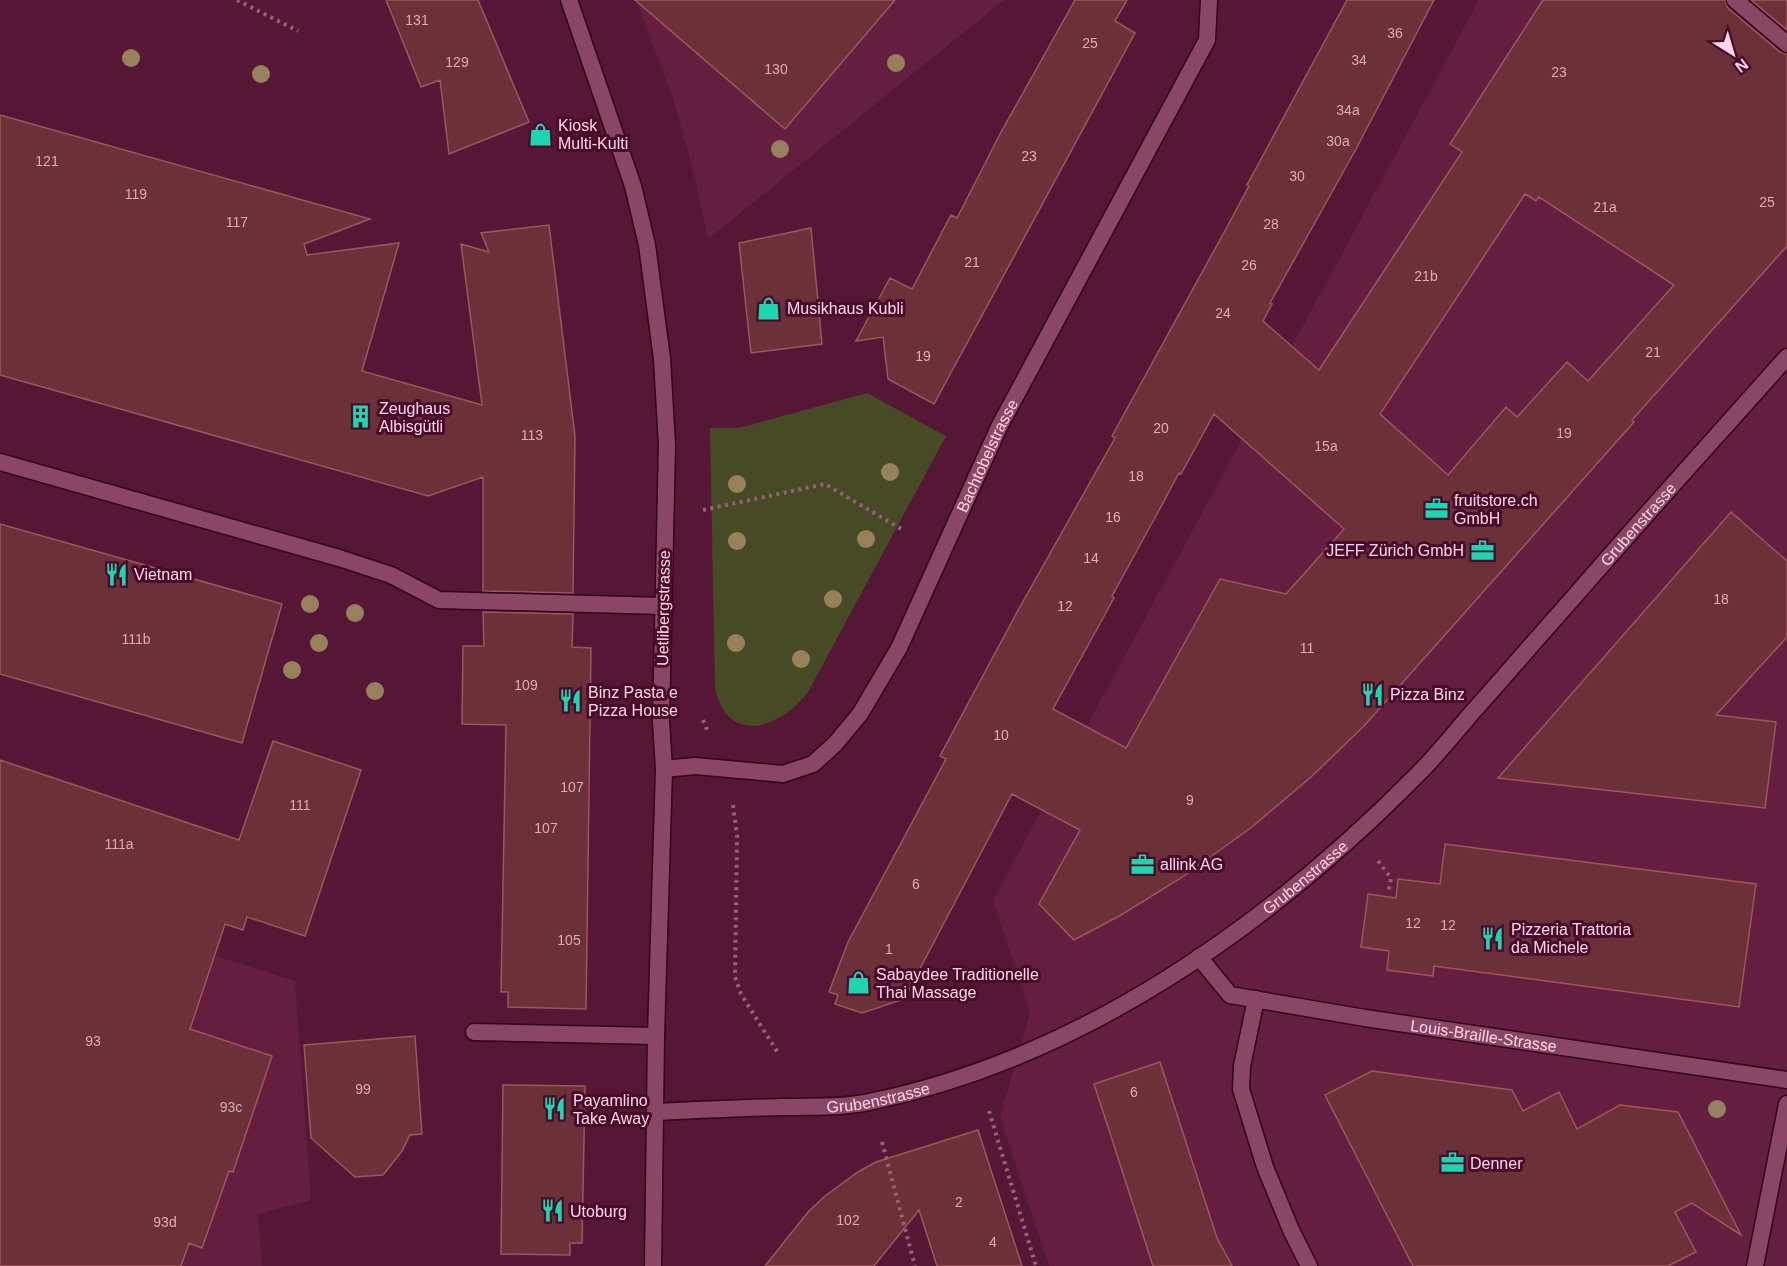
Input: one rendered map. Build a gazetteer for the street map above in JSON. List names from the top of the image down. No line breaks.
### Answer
{"streets":{"street":["Bachtobelstrasse","Grubenstrasse","Uetlibergstrasse","Louis-Braille-Strasse"]},"crossings":[["Bachtobelstrasse","Uetlibergstrasse"],["Grubenstrasse","Uetlibergstrasse"],["Grubenstrasse","Louis-Braille-Strasse"]],"places":{"shop":["Kiosk Multi-Kulti","Musikhaus Kubli","Sabaydee Traditionelle Thai Massage"],"building":["Zeughaus Albisgütli"],"office":["fruitstore.ch GmbH","JEFF Zürich GmbH","allink AG","Denner"],"restaurant":["Vietnam","Pizza Binz","Binz Pasta e Pizza House","Pizzeria Trattoria da Michele","Payamlino Take Away","Utoburg"]},"house_numbers":["131","36","25","34","129","130","23","34a","30a","23","121","30","119","25","21a","117","28","21","26","21b","24","21","19","20","19","113","15a","18","16","14","18","12","111b","11","109","10","107","9","111","107","111a","6","12","12","105","1","93","99","6","93c","2","102","93d","4"],"north":"bottom right"}
